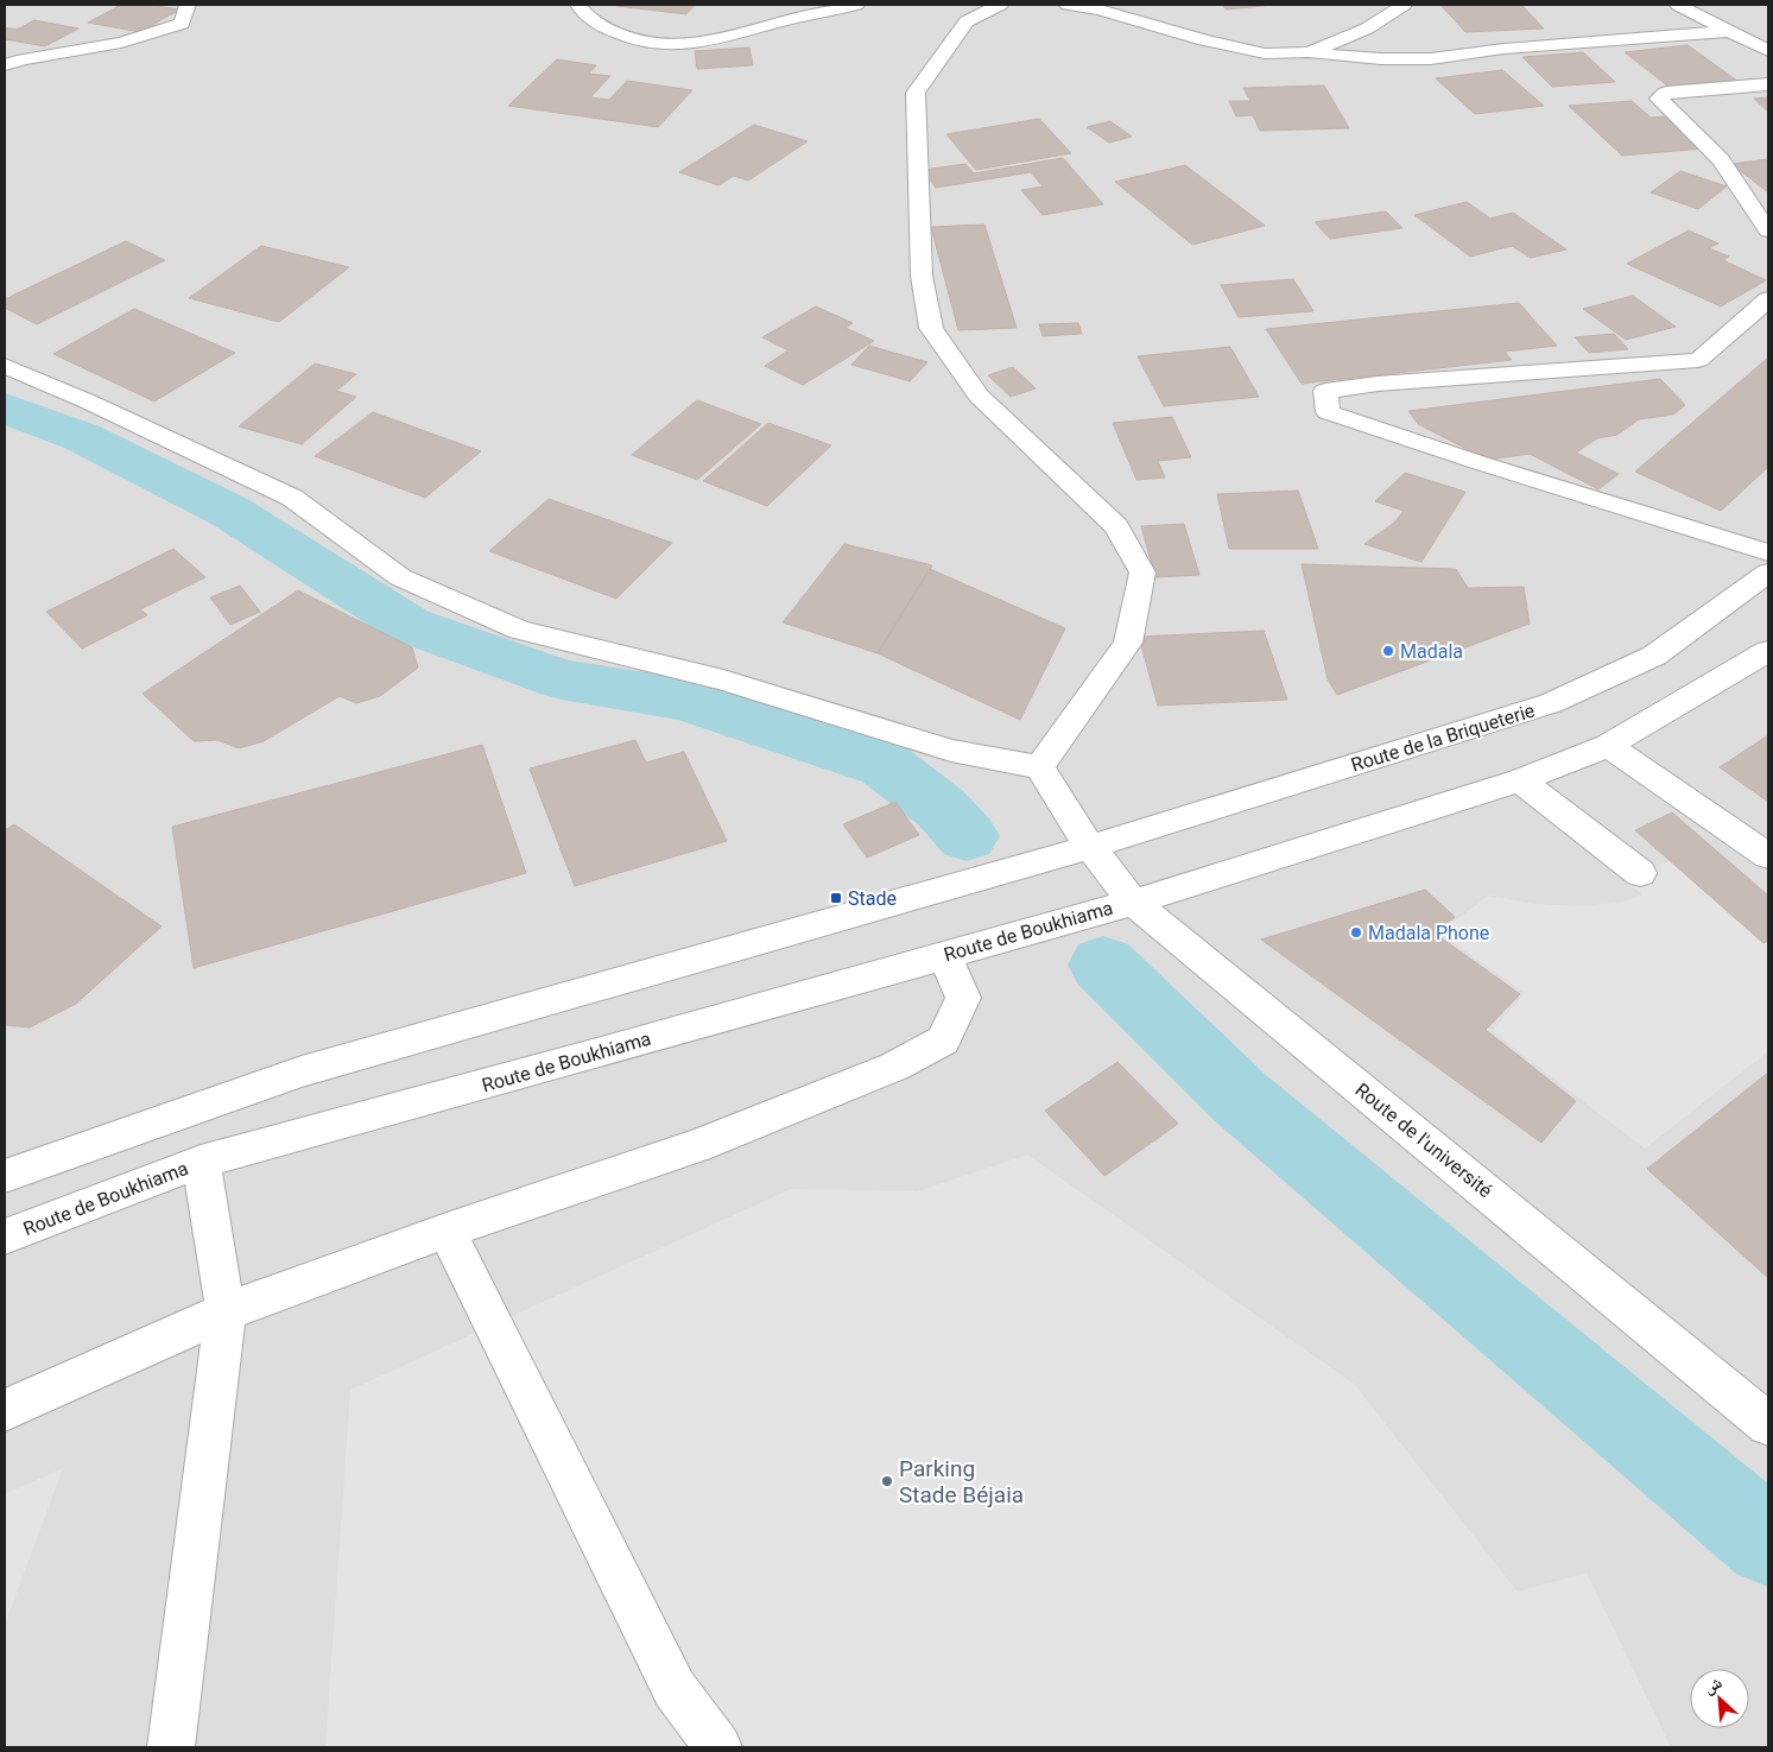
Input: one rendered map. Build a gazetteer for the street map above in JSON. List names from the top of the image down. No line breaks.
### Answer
{"streets":{"street":["Route de la Briqueterie","Route de Boukhiama","Route de l'université"]},"crossings":[["Route de la Briqueterie","Route de l'université"],["Route de Boukhiama","Route de l'université"]],"places":{"other":["Madala","Madala Phone","Parking Stade Béjaia"],"transit":["Stade"]},"north":"top left"}
